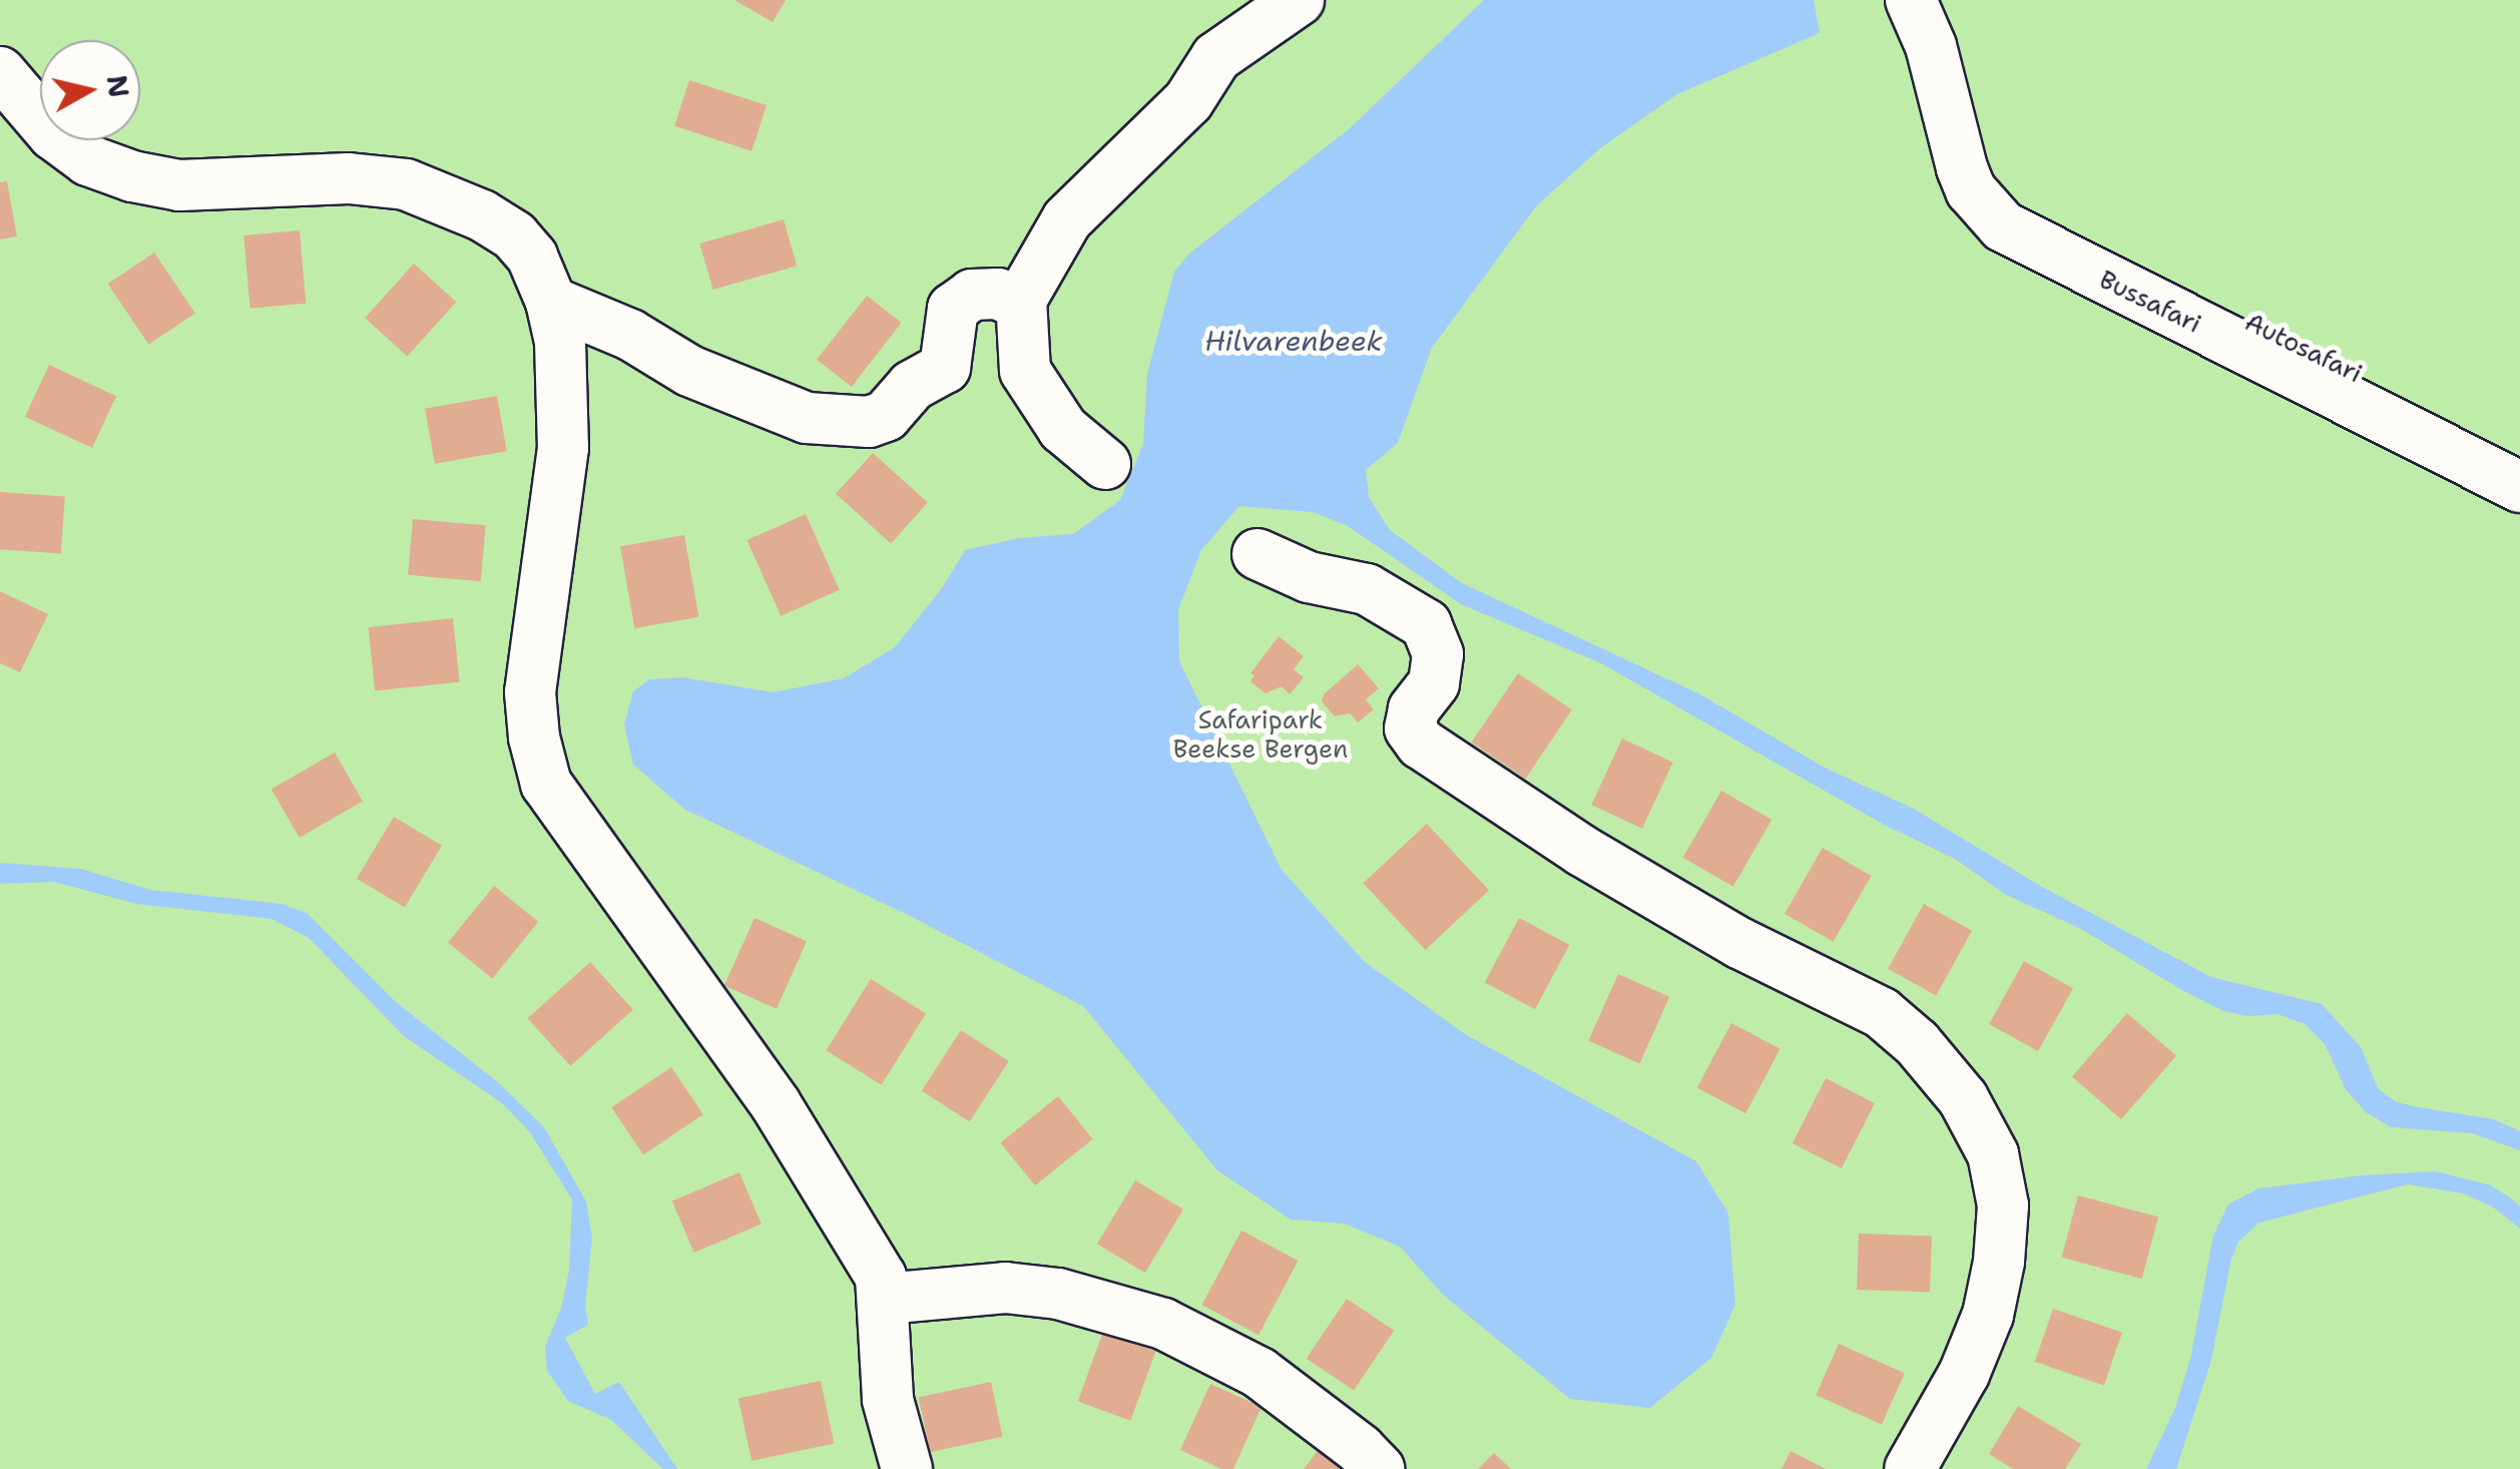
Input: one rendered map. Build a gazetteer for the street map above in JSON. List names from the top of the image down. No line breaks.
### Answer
{"streets":{"street":["Bussafari","Autosafari"]},"water":["Hilvarenbeek"],"parks":["Safaripark Beekse Bergen"],"north":"right"}
